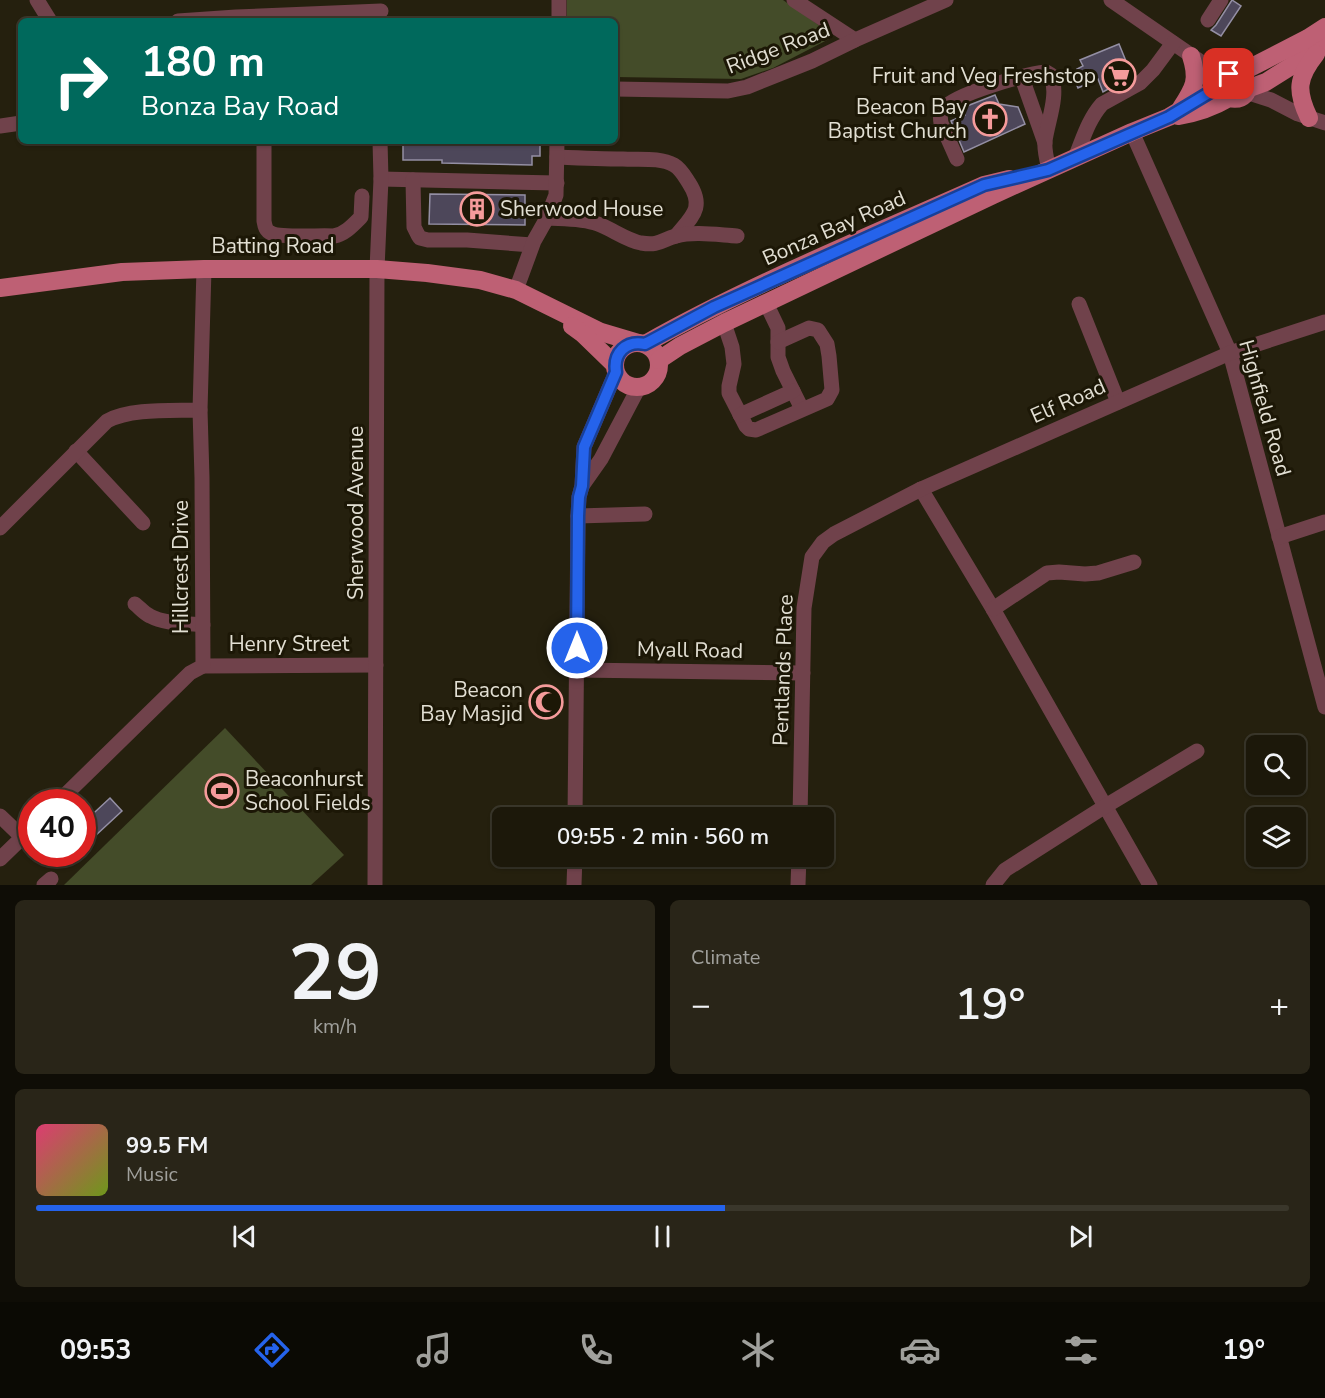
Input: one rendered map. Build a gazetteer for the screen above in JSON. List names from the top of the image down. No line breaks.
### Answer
{"streets":{"main road":["Bonza Bay Road","Batting Road"],"street":["Ridge Road","Elf Road","Highfield Road","Sherwood Avenue","Hillcrest Drive","Henry Street","Myall Road","Pentlands Place"]},"crossings":[["Bonza Bay Road","Batting Road"],["Bonza Bay Road","Highfield Road"],["Batting Road","Sherwood Avenue"],["Batting Road","Hillcrest Drive"],["Elf Road","Highfield Road"],["Elf Road","Pentlands Place"],["Sherwood Avenue","Henry Street"],["Hillcrest Drive","Henry Street"],["Myall Road","Pentlands Place"]],"places":{"supermarket":["Fruit and Veg Freshstop"],"church":["Beacon Bay Baptist Church"],"building":["Sherwood House"],"mosque":["Beacon Bay Masjid"],"sports":["Beaconhurst School Fields"]},"page":{"turn":["180 m","Bonza Bay Road"],"limit":"40","trip":"09:55 · 2 min · 560 m","tile":[["29","km/h"],"Climate"],"heat":["−","19°","+"],"song":["99.5 FM","Music"],"tabs":["09:53","19°"]}}
